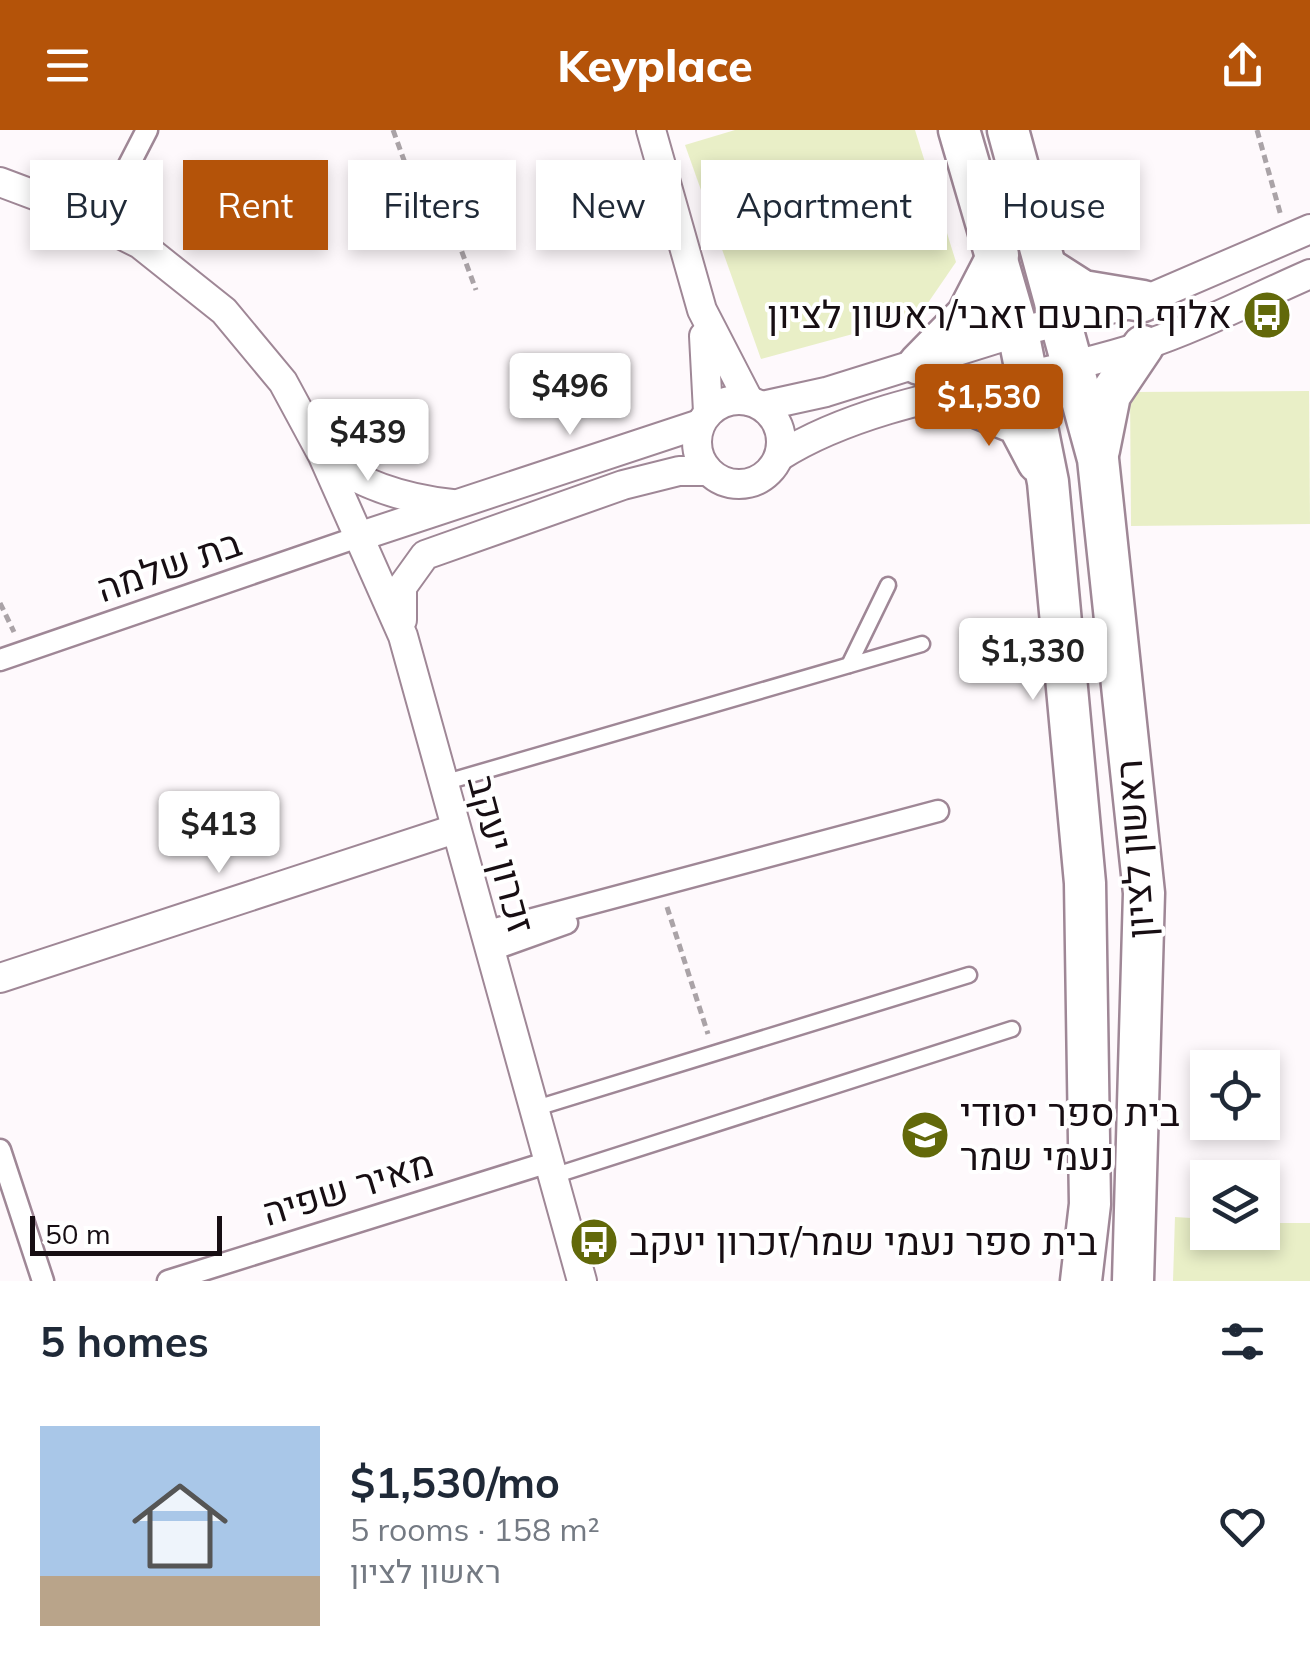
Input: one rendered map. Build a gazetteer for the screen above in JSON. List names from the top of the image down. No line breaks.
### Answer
{"streets":{"main road":["ראשון לציון"],"street":["בת שלמה","זכרון יעקב","מאיר שפיה"]},"crossings":[["בת שלמה","זכרון יעקב"],["זכרון יעקב","מאיר שפיה"]],"places":{"bus stop":["אלוף רחבעם זאבי/ראשון לציון","בית ספר נעמי שמר/זכרון יעקב"],"school or university":["בית ספר יסודי נעמי שמר"]},"scale_bar":"50 m","page":{"header":"Keyplace","chip":["Buy","Rent","Filters","New","Apartment","House"],"price":["$496","$1,530","$439","$1,330","$413"],"scale":"50 m","heading":"5 homes","list":[{"name":"$1,530/mo","note":"5 rooms · 158 m² · ראשון לציון"}]}}
